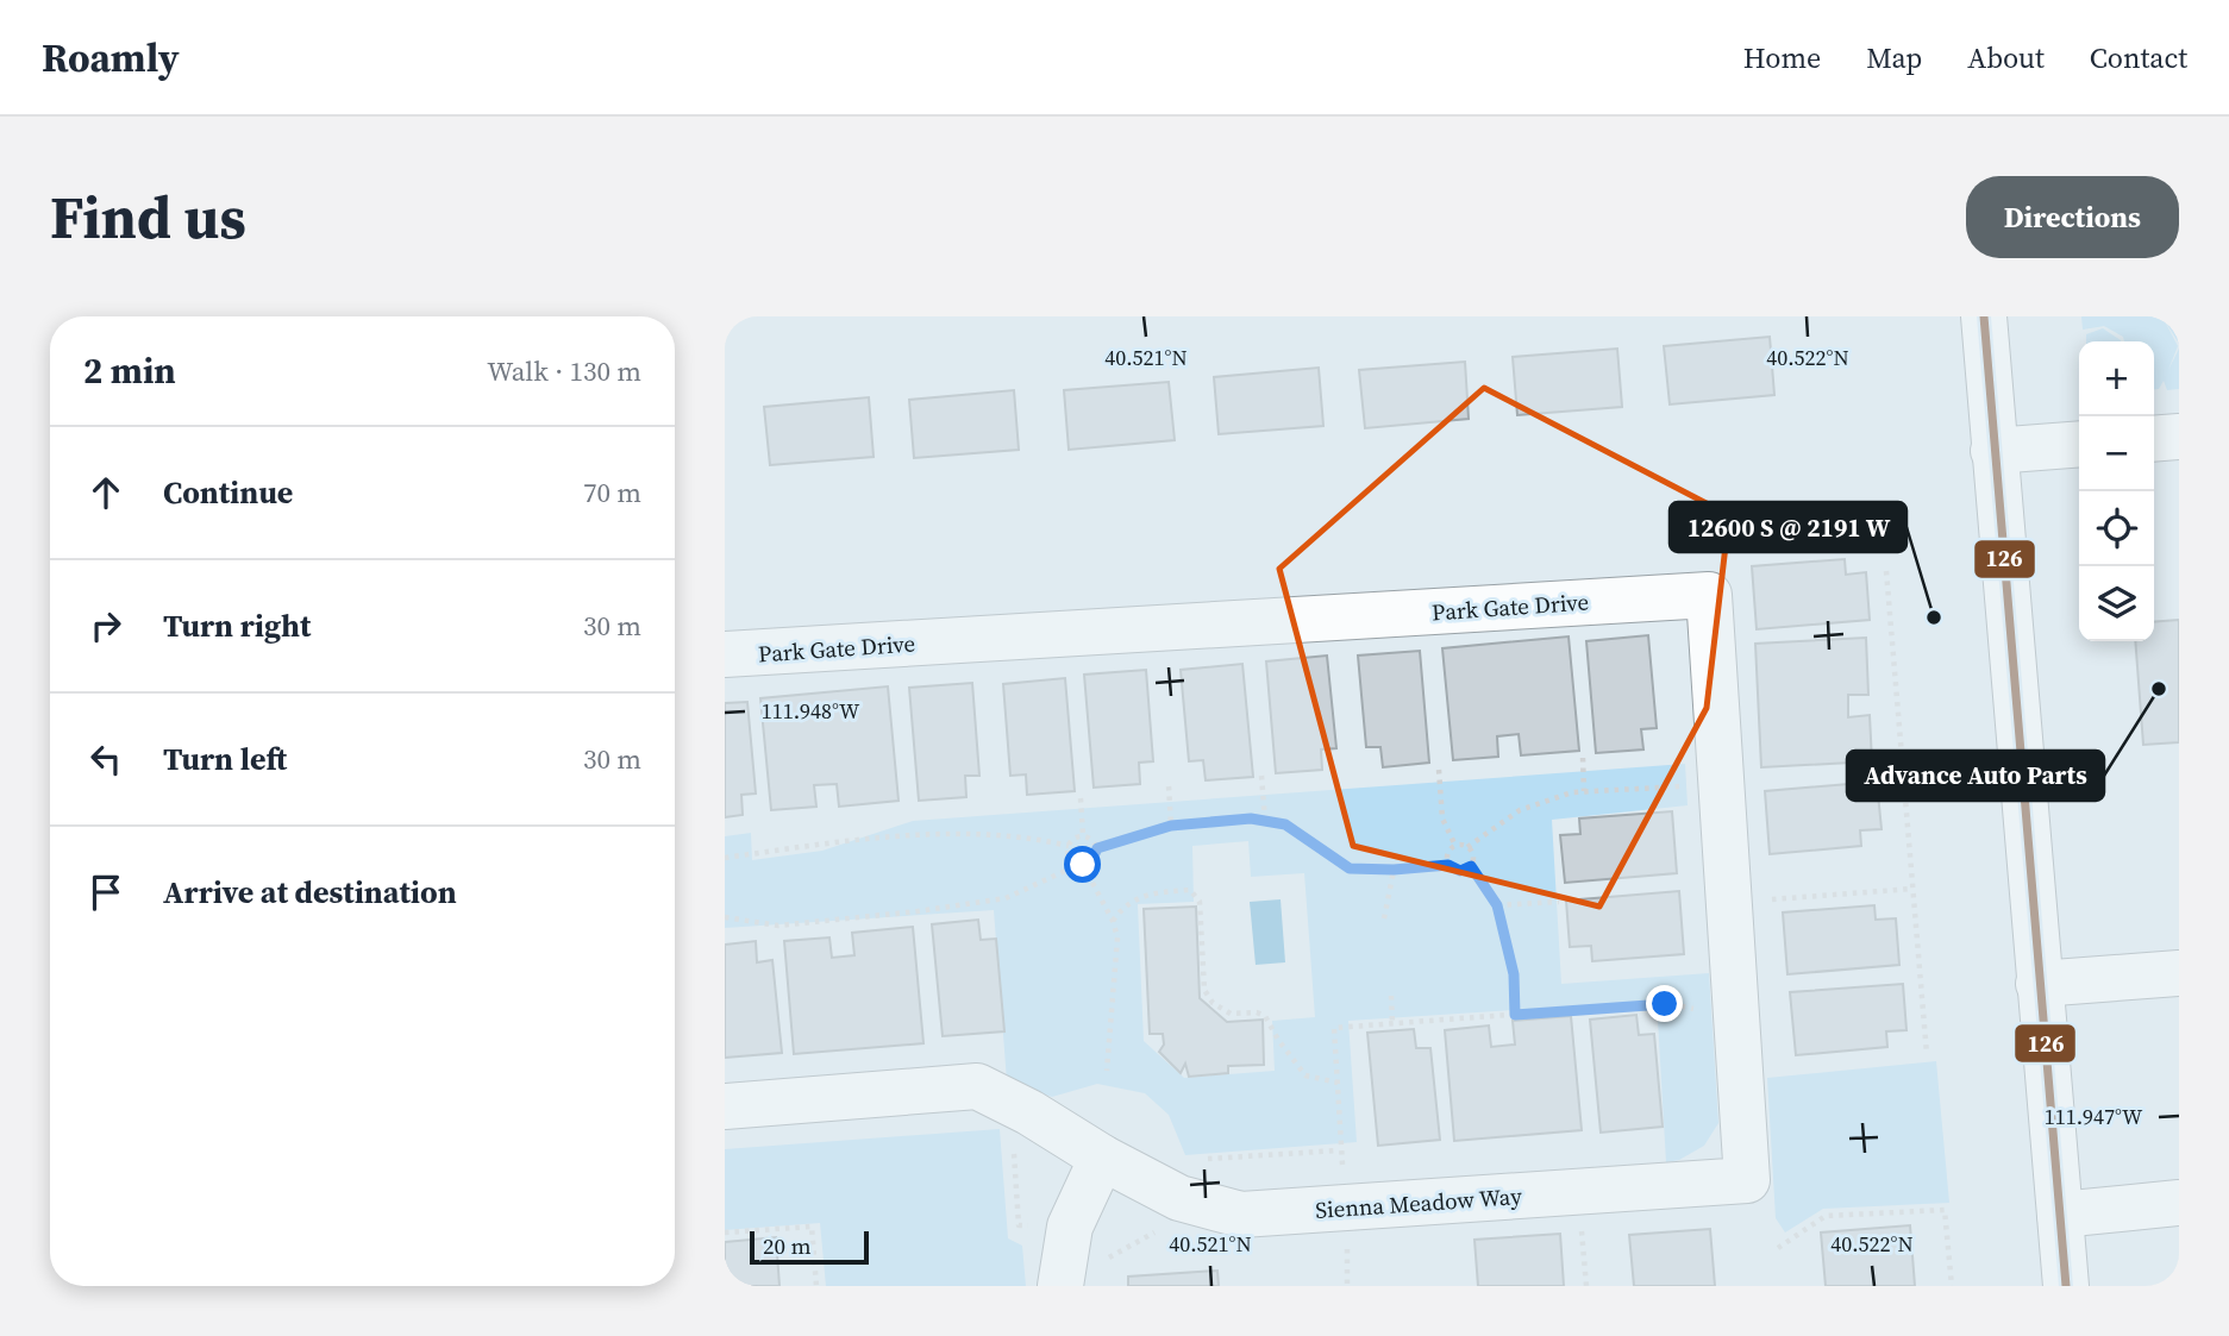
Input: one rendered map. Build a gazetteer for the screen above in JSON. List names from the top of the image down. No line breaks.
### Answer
{"streets":{"street":["Park Gate Drive","Sienna Meadow Way"]},"crossings":[["Park Gate Drive","Sienna Meadow Way"]],"places":["12600 S @ 2191 W","Advance Auto Parts"],"lines":["transit line 126"],"scale_bar":"20 m","page":{"header":"Roamly","nav":["Home","Map","About","Contact"],"buttons":"Directions","title":"Find us","heading":["2 min","Walk · 130 m"],"map_buttons":["+","−"],"list":[["Continue","70 m"],["Turn right","30 m"],["Turn left","30 m"],"Arrive at destination"],"scale":"20 m"},"coordinates":["40.521°N","40.522°N","111.948°W","111.947°W"]}
